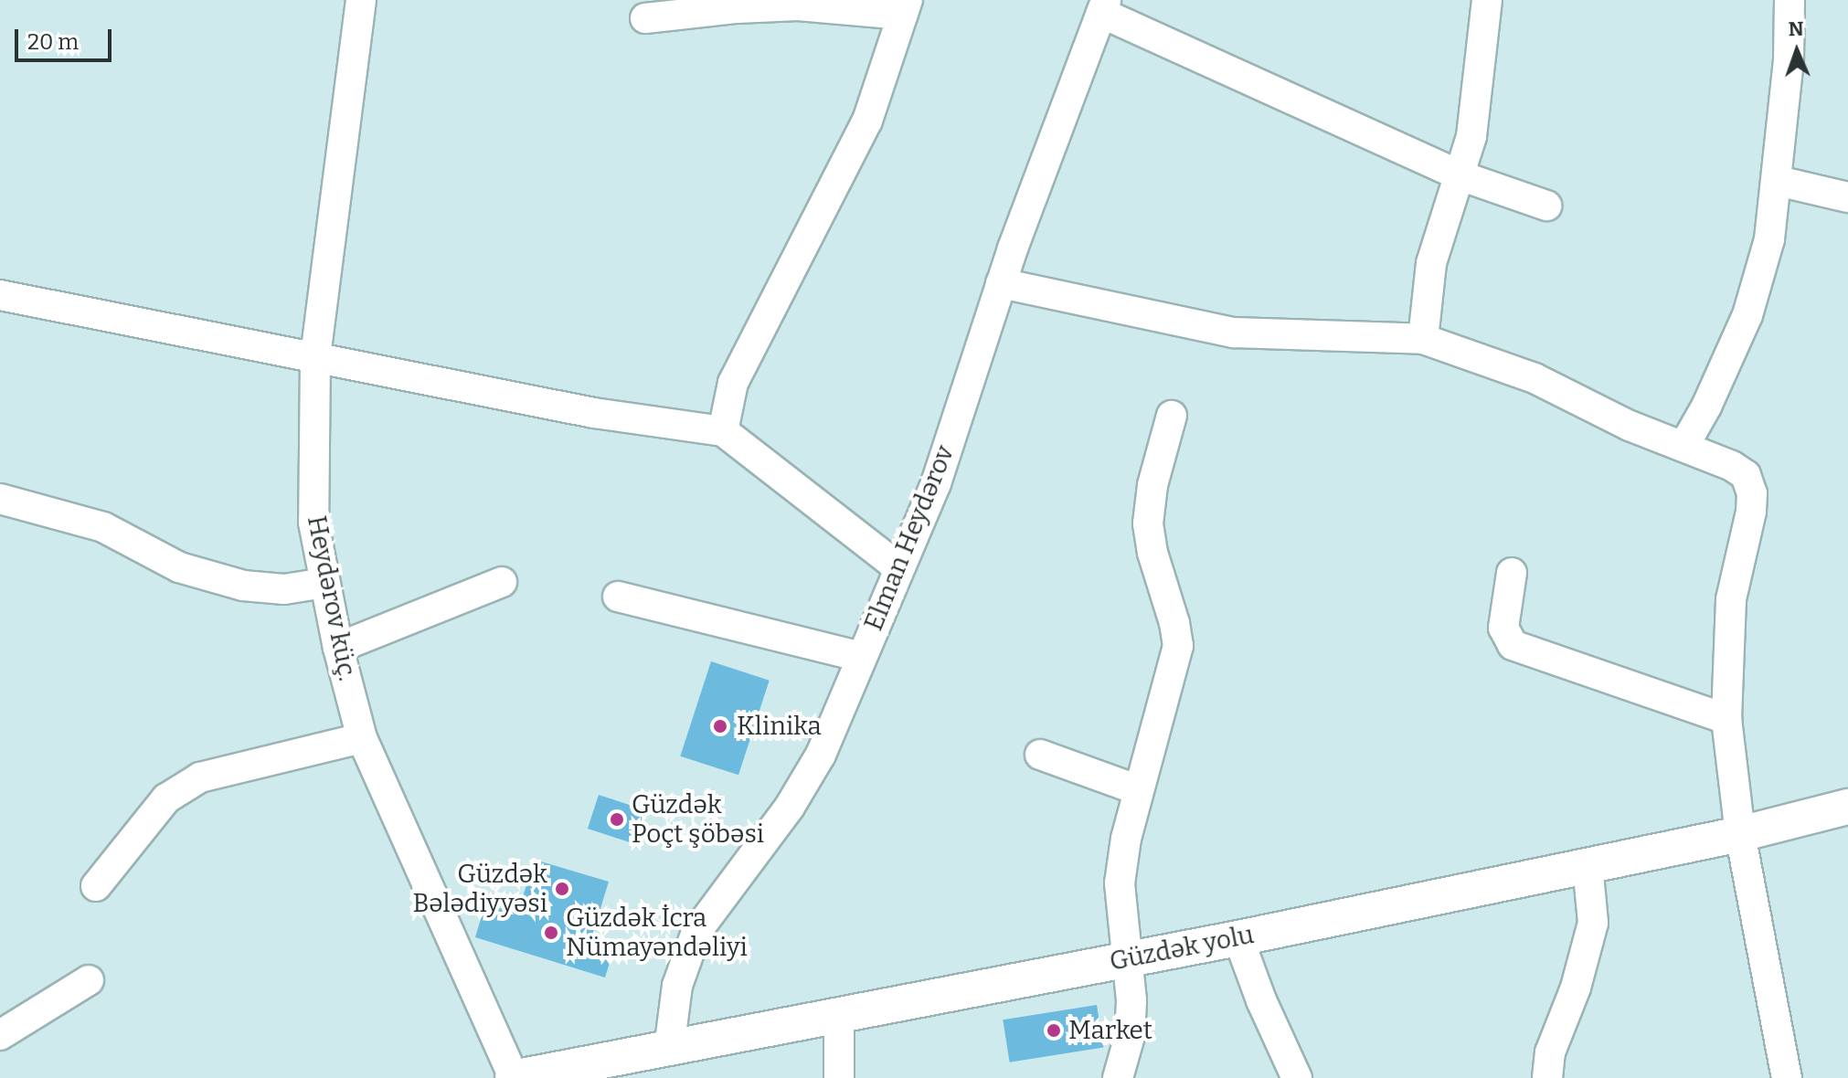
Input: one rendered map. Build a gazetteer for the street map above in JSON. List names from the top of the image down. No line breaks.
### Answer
{"streets":{"street":["Elman Heydərov","Heydərov küç.","Güzdək yolu"]},"crossings":[["Elman Heydərov","Güzdək yolu"],["Heydərov küç.","Güzdək yolu"]],"places":["Klinika","Güzdək Poçt şöbəsi","Güzdək Bələdiyyəsi","Güzdək İcra Nümayəndəliyi","Market"],"scale_bar":"20 m","north":"top"}
